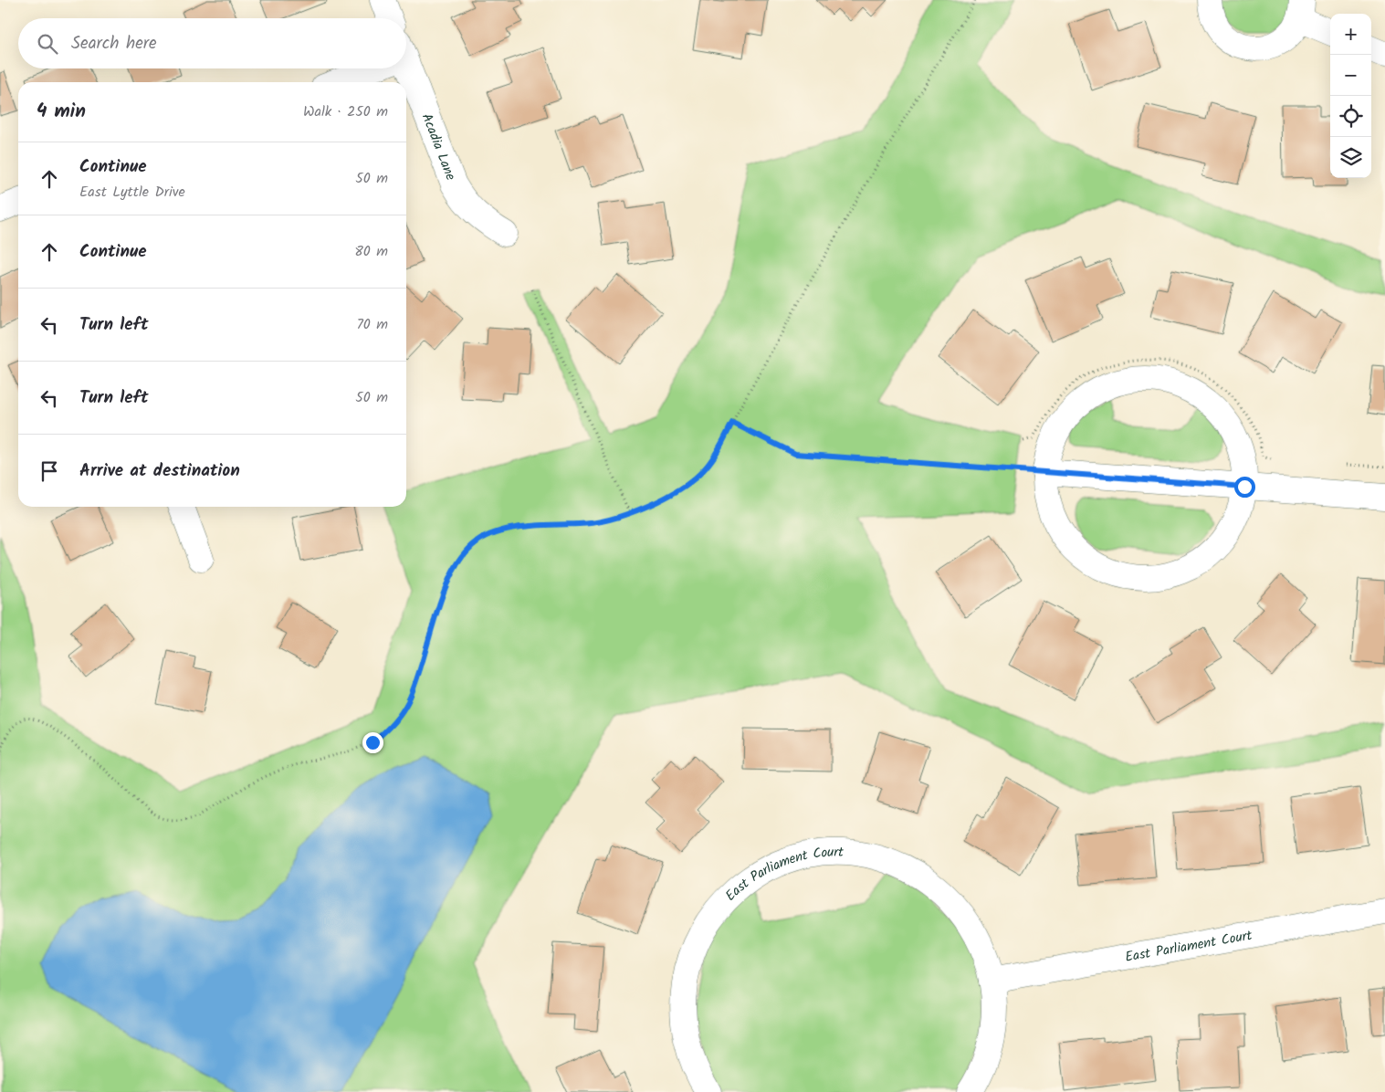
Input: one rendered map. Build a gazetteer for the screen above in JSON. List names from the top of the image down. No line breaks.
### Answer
{"streets":{"street":["Acadia Lane","East Parliament Court"]},"page":{"map_buttons":["+","−"],"search":"Search here","heading":["4 min","Walk · 250 m"],"list":[["Continue","East Lyttle Drive","50 m"],["Continue","80 m"],["Turn left","70 m"],["Turn left","50 m"],"Arrive at destination"]}}
